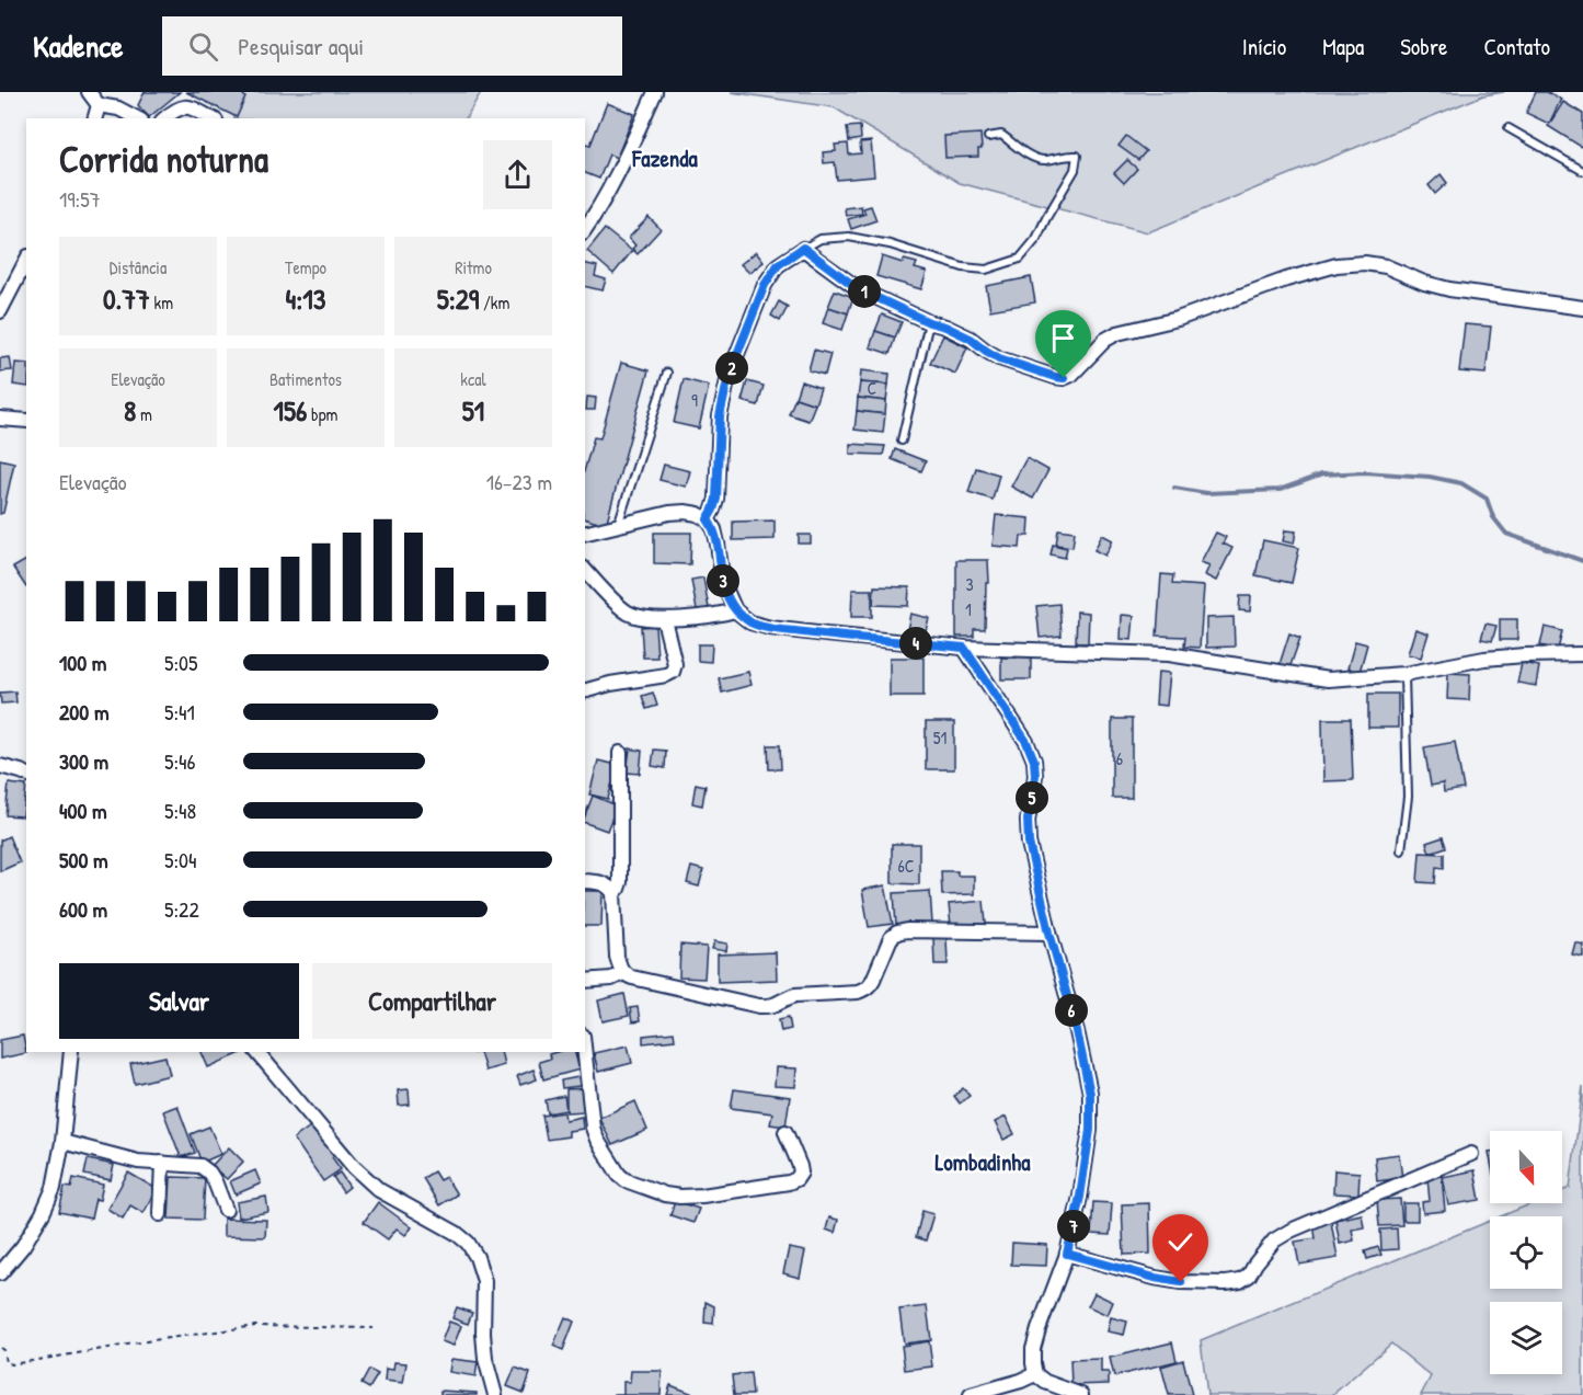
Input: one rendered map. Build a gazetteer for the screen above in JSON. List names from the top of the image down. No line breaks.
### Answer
{"districts":["Fazenda","Lombadinha"],"house_numbers":["C","9","3","1","51","6","6C"],"north":"bottom","page":{"header":"Kadence","search":"Pesquisar aqui","nav":["Início","Mapa","Sobre","Contato"],"heading":["Corrida noturna","19:57"],"stats":[["Distância","0.77 km"],["Tempo","4:13"],["Ritmo","5:29 /km"],["Elevação","8 m"],["Batimentos","156 bpm"],["kcal","51"]],"pins":["1","2","3","4","5","6","7"],"chart":["Elevação","16–23 m"],"list":[{"name":"100 m","note":"5:05"},{"name":"200 m","note":"5:41"},{"name":"300 m","note":"5:46"},{"name":"400 m","note":"5:48"},{"name":"500 m","note":"5:04"},{"name":"600 m","note":"5:22"}],"buttons":["Salvar","Compartilhar"]}}
